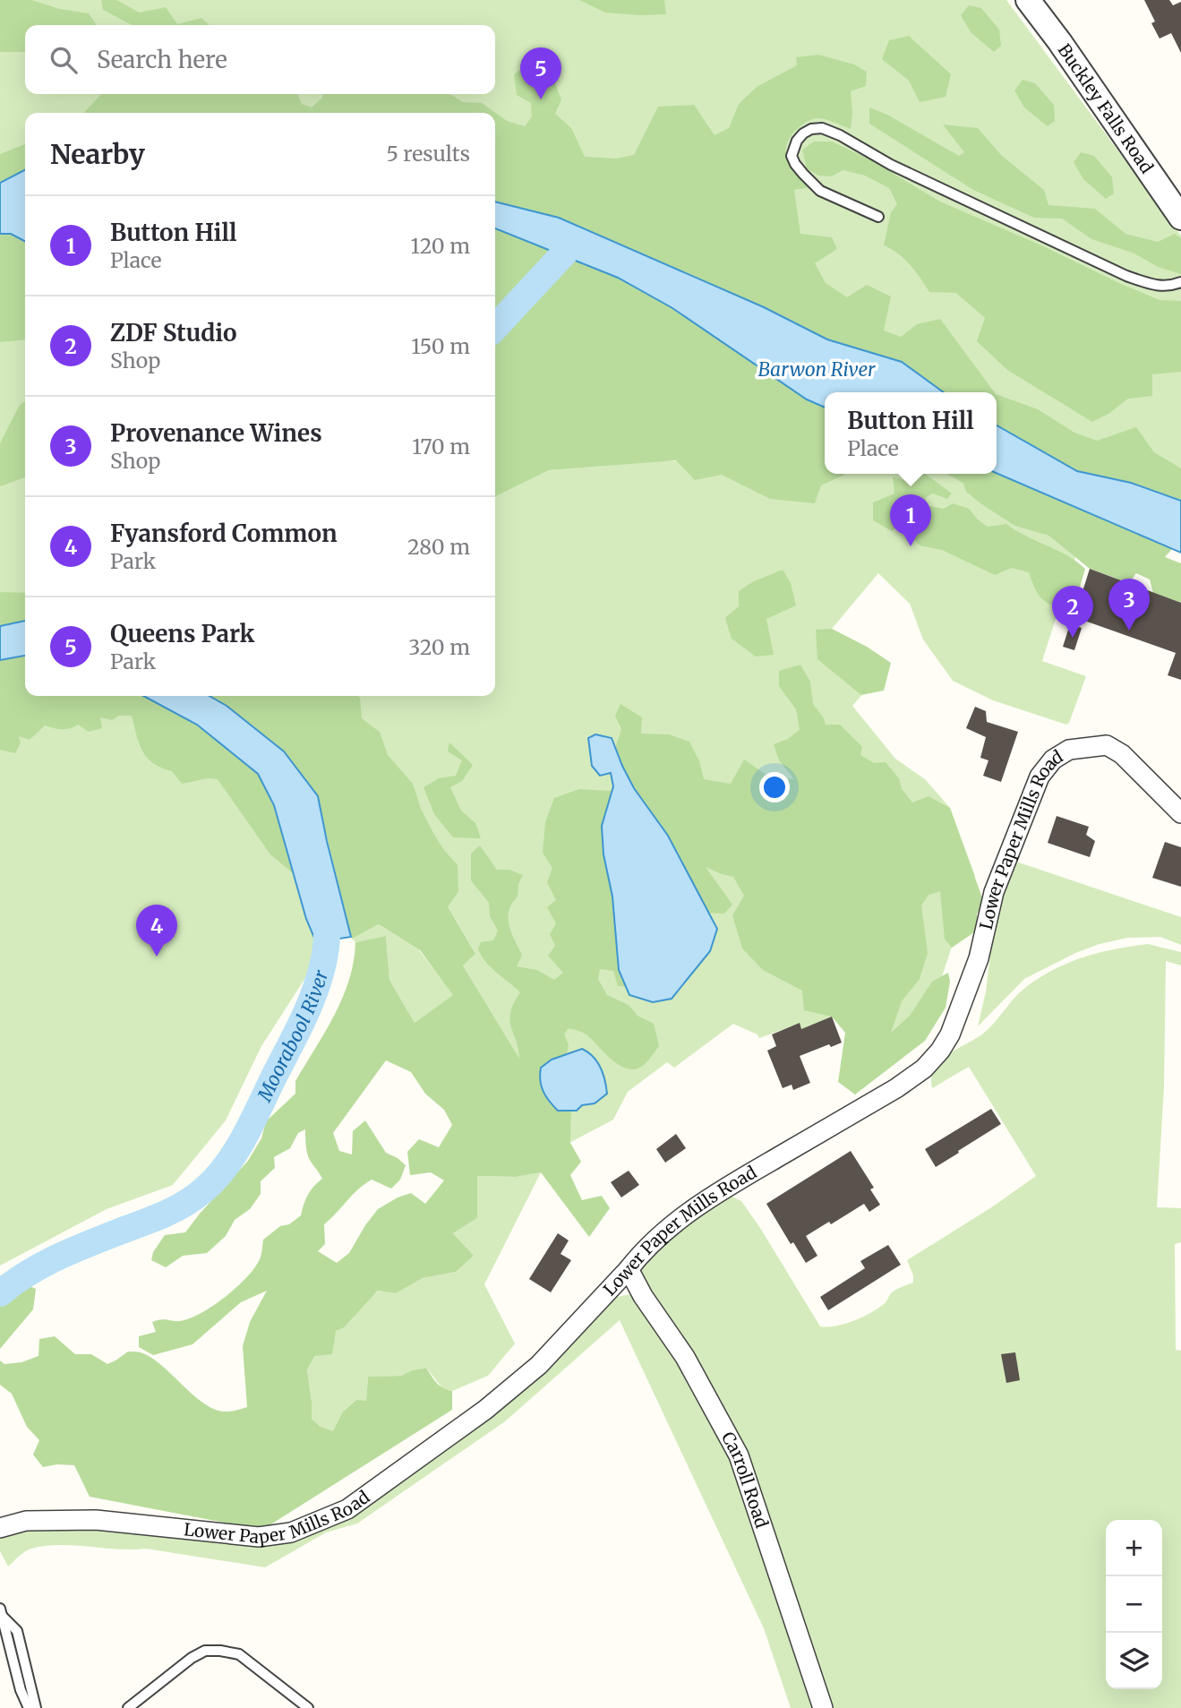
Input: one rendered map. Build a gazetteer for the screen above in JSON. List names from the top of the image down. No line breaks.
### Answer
{"streets":{"street":["Buckley Falls Road","Lower Paper Mills Road","Carroll Road"]},"crossings":[["Lower Paper Mills Road","Carroll Road"]],"water":["Barwon River","Moorabool River"],"page":{"search":"Search here","pins":["5","1","3","2","4"],"heading":["Nearby","5 results"],"list":[{"mark":"1","name":"Button Hill","note":"Place","value":"120 m"},{"mark":"2","name":"ZDF Studio","note":"Shop","value":"150 m"},{"mark":"3","name":"Provenance Wines","note":"Shop","value":"170 m"},{"mark":"4","name":"Fyansford Common","note":"Park","value":"280 m"},{"mark":"5","name":"Queens Park","note":"Park","value":"320 m"}],"popup":["Button Hill","Place"],"map_buttons":["+","−"]}}
